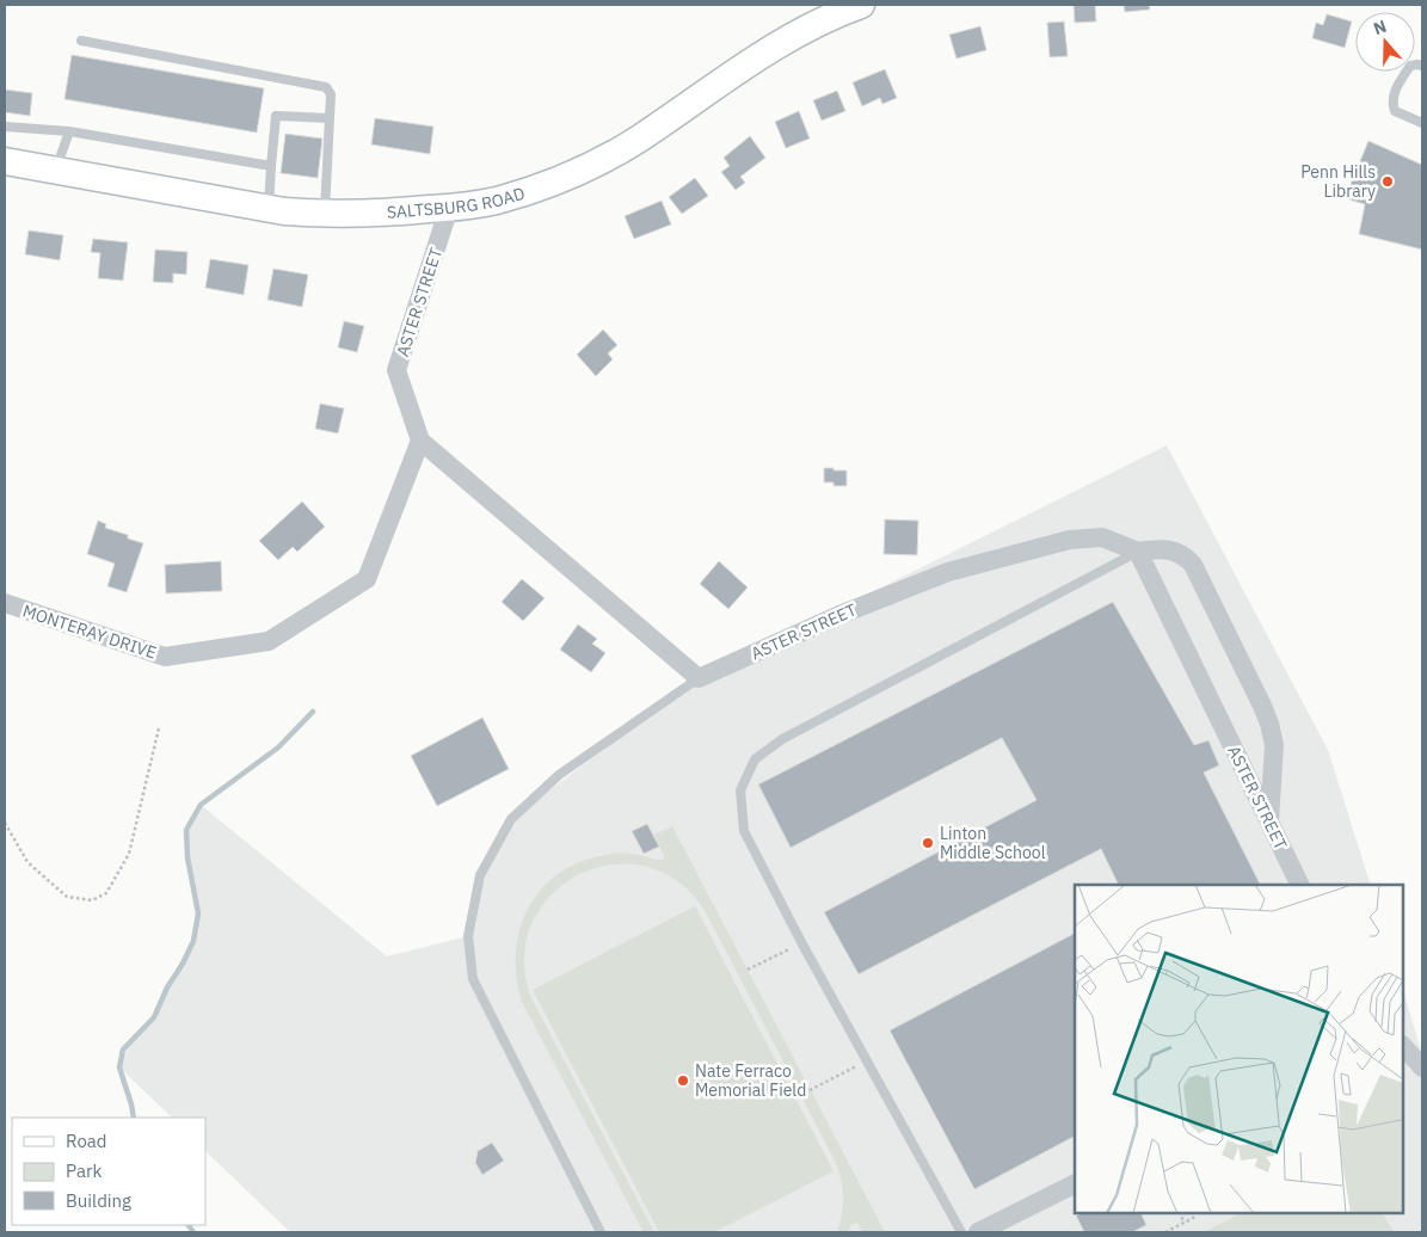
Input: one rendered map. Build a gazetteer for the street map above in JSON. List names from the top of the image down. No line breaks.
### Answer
{"streets":{"main road":["SALTSBURG ROAD"],"street":["ASTER STREET","MONTERAY DRIVE"]},"crossings":[["SALTSBURG ROAD","ASTER STREET"],["ASTER STREET","MONTERAY DRIVE"]],"places":["Penn Hills Library","Linton Middle School","Nate Ferraco Memorial Field"],"legend":["Road","Park","Building"],"north":"top"}
